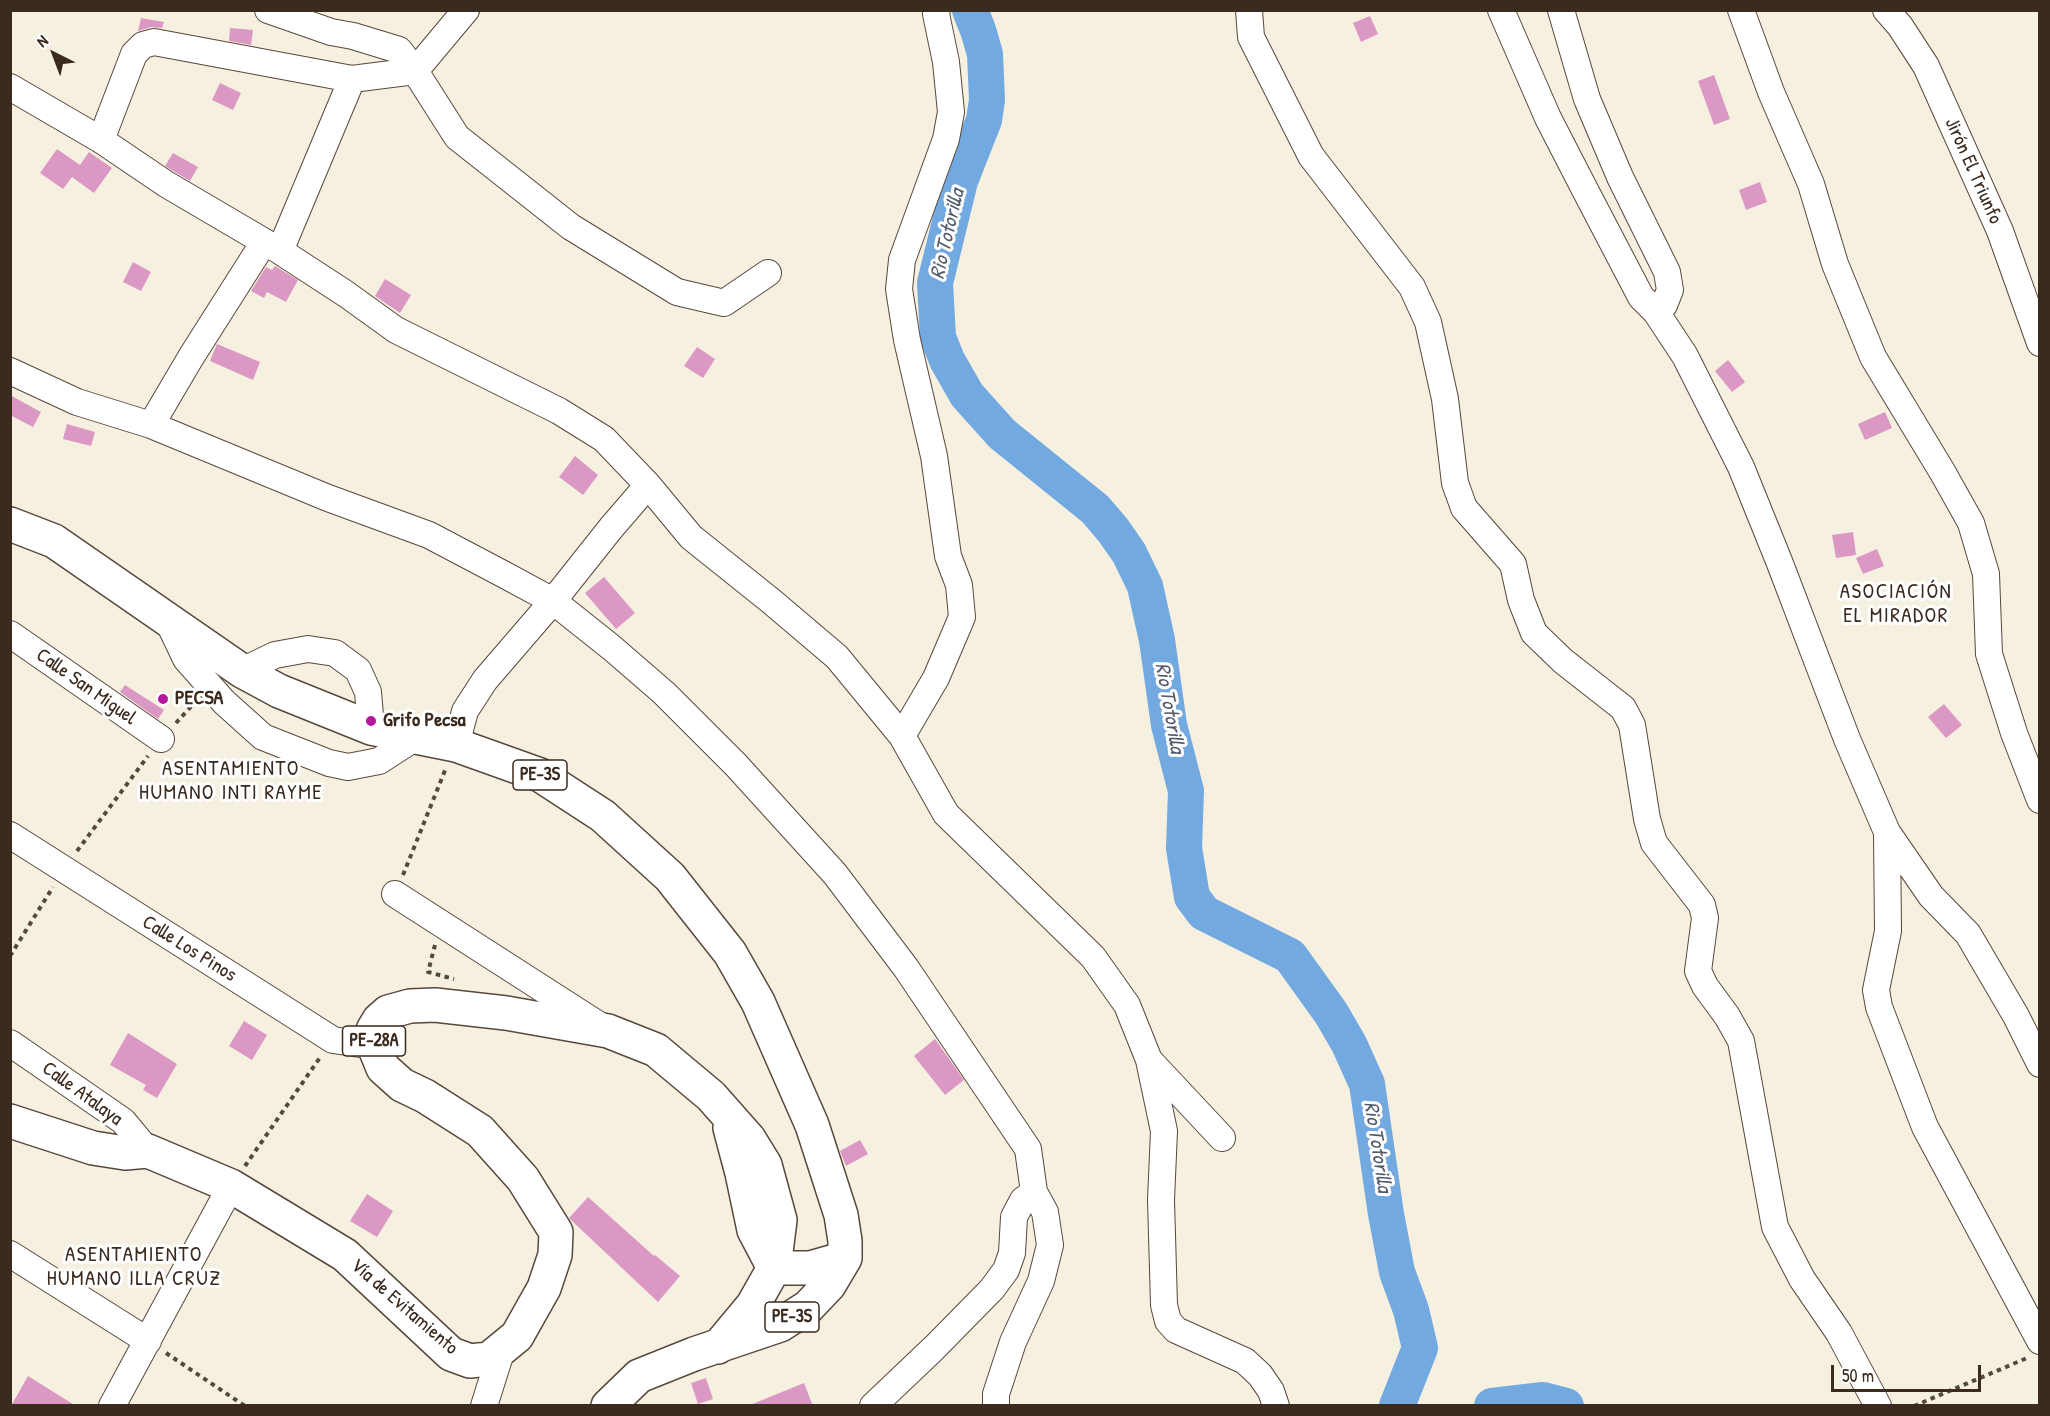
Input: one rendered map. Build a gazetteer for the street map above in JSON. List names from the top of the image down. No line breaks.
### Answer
{"streets":{"highway":["PE-3S","PE-28A","Vía de Evitamiento"],"street":["Jirón El Triunfo","Calle San Miguel","Calle Los Pinos","Calle Atalaya"]},"crossings":[["Calle Los Pinos","PE-28A"],["Calle Los Pinos","Vía de Evitamiento"],["PE-28A","Vía de Evitamiento"],["Calle Atalaya","Vía de Evitamiento"]],"districts":["ASOCIACIÓN EL MIRADOR","ASENTAMIENTO HUMANO INTI RAYME","ASENTAMIENTO HUMANO ILLA CRUZ"],"water":["Rio Totorilla"],"places":["PECSA","Grifo Pecsa"],"scale_bar":"50 m","north":"top left"}
